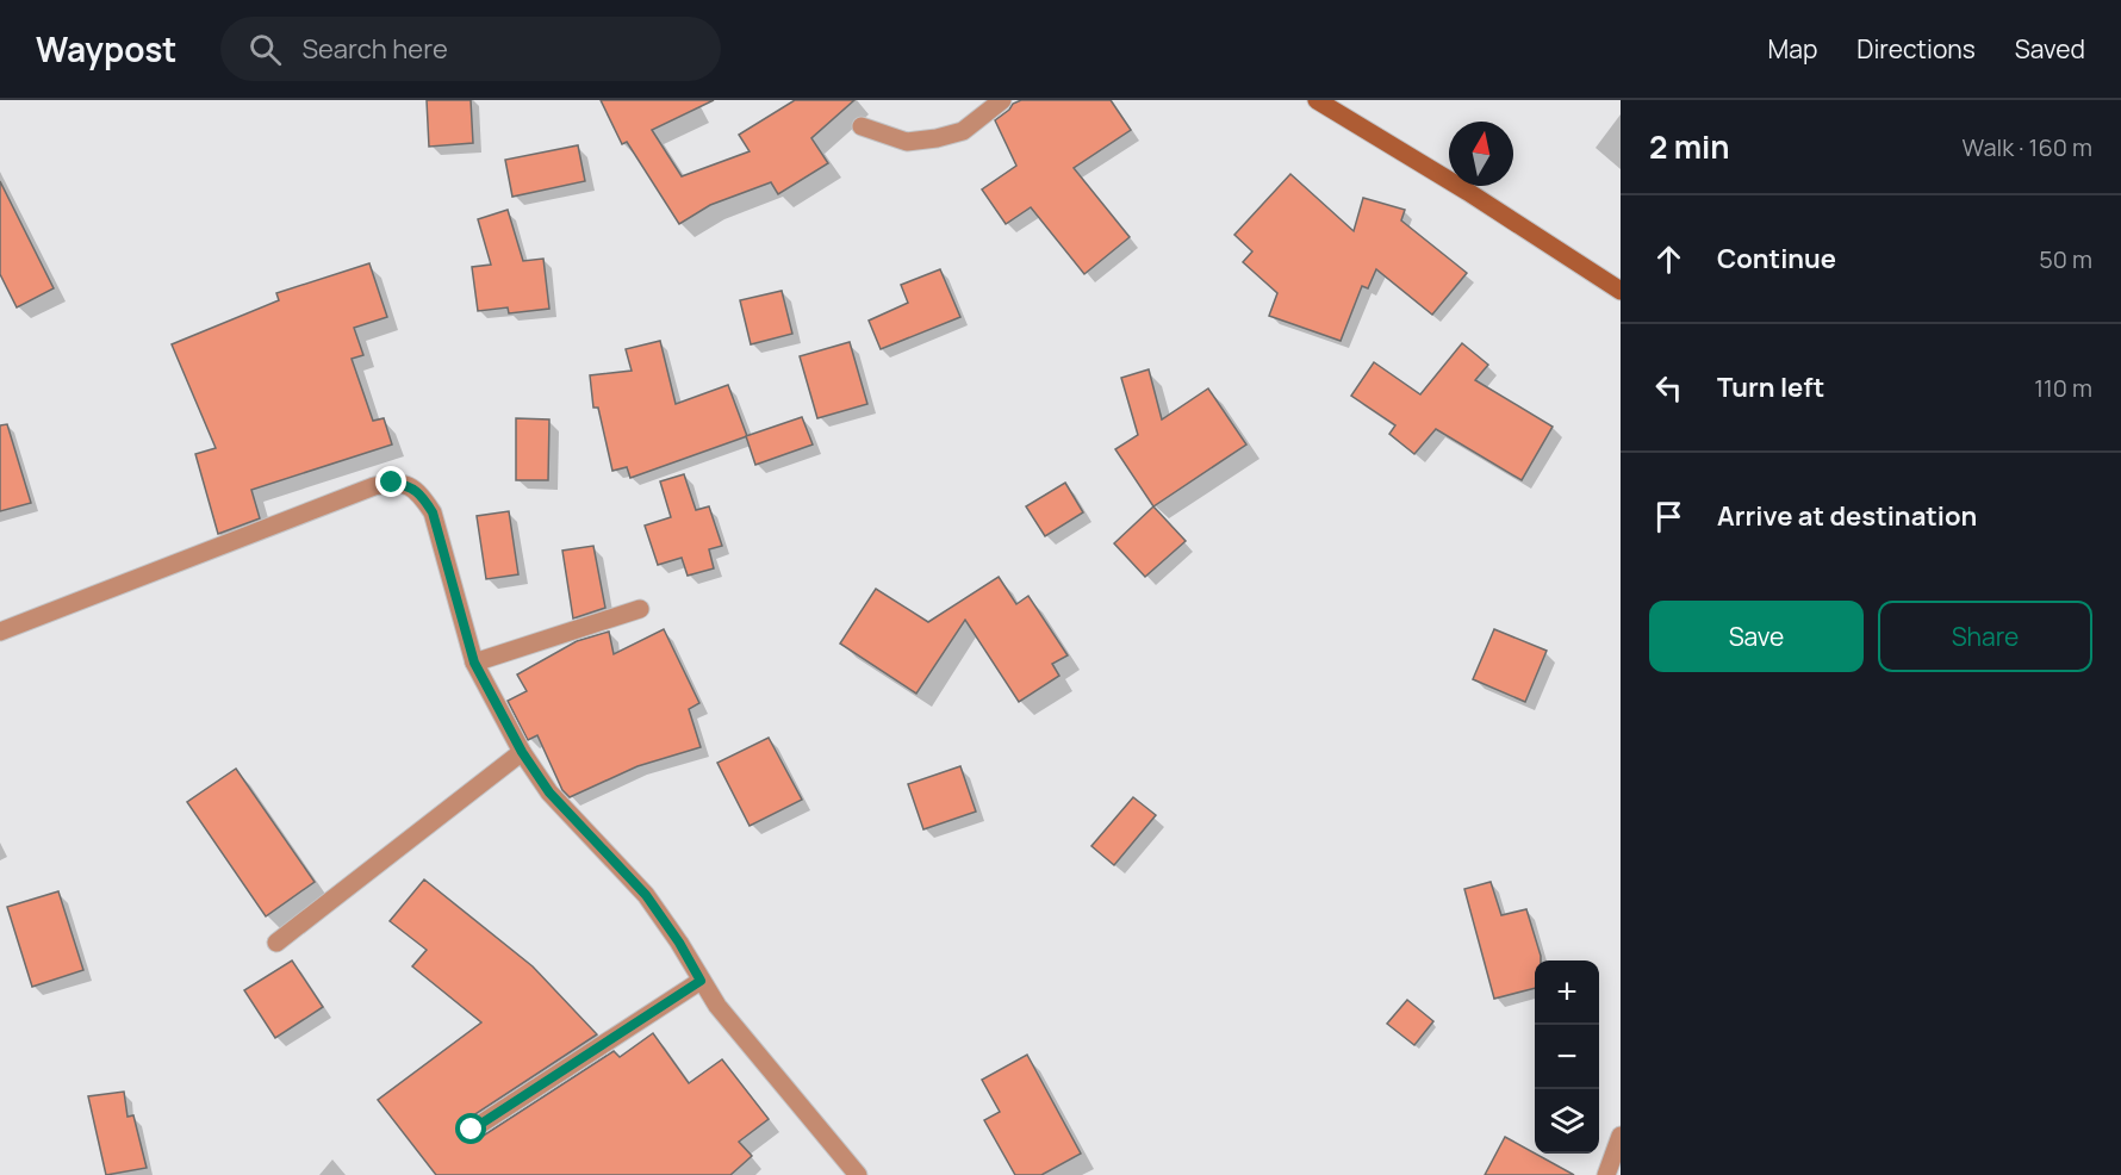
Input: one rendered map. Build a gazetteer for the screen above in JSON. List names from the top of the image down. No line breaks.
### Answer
{"north":"top","page":{"header":"Waypost","search":"Search here","nav":["Map","Directions","Saved"],"heading":["2 min","Walk · 160 m"],"list":[["Continue","50 m"],["Turn left","110 m"],"Arrive at destination"],"buttons":["Save","Share"],"map_buttons":["+","−"]}}
